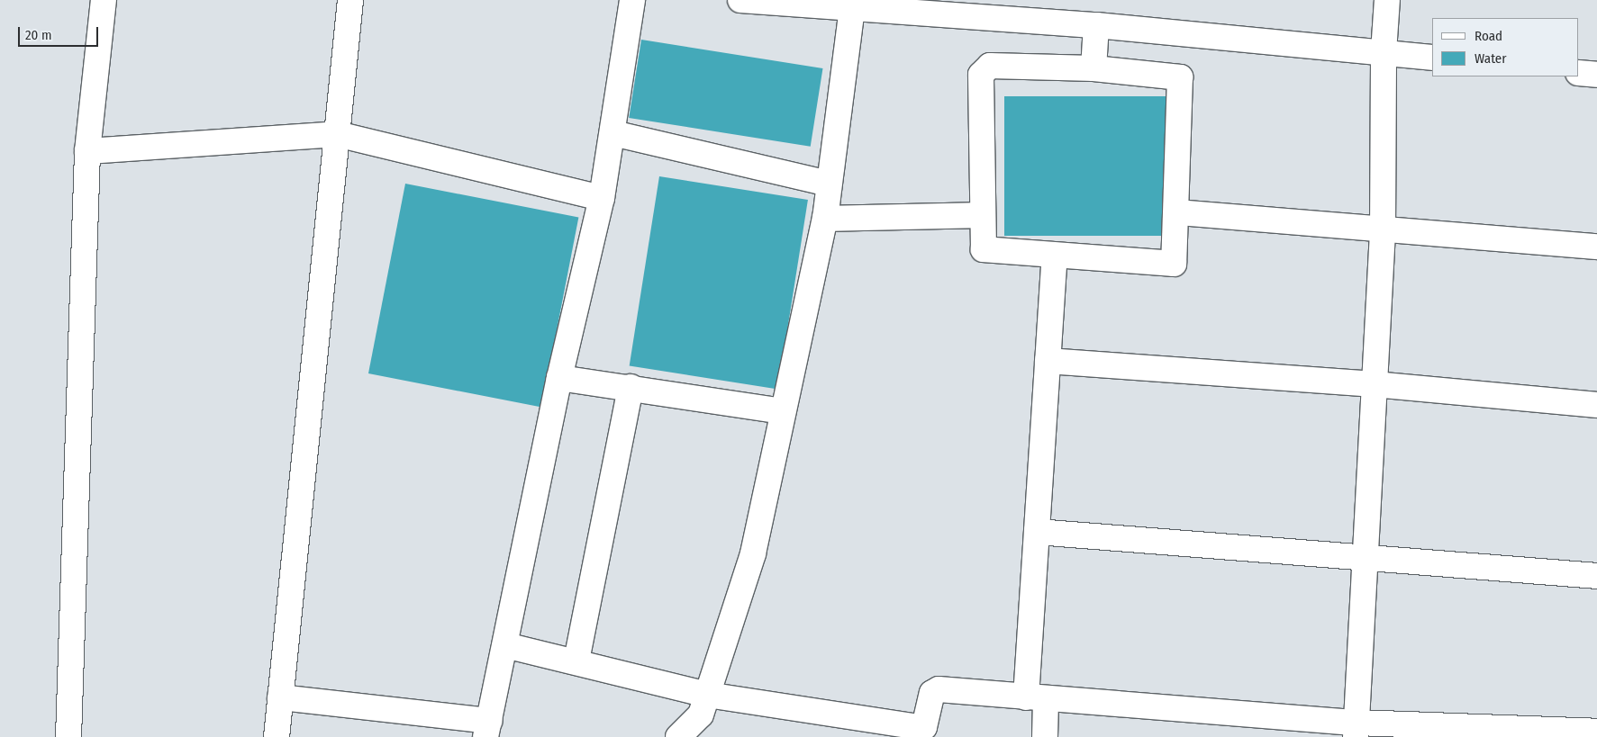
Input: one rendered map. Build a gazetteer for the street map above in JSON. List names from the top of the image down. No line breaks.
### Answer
{"legend":["Road","Water"],"scale_bar":"20 m"}
